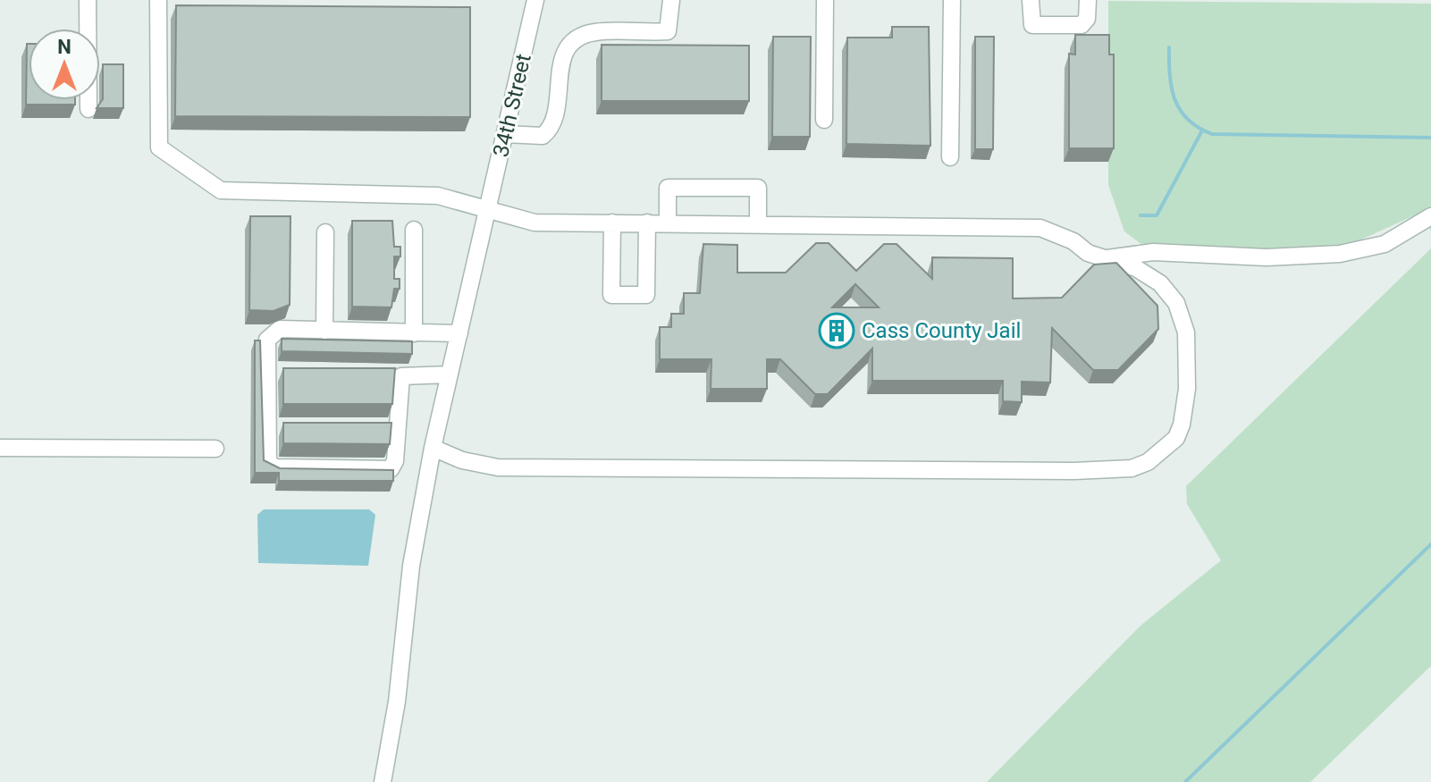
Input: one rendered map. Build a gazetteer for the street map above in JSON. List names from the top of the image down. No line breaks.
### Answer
{"streets":{"street":["34th Street"]},"places":{"building":["Cass County Jail"]},"north":"top"}
